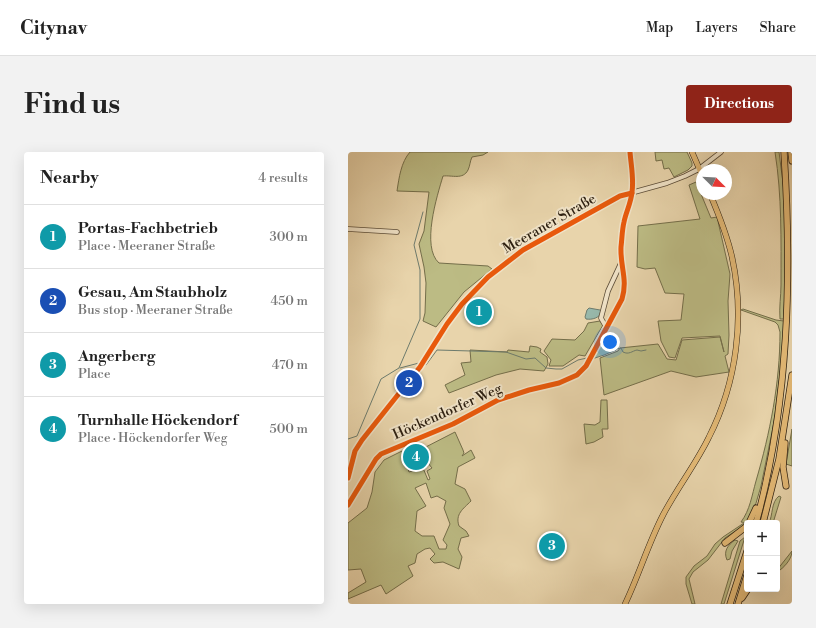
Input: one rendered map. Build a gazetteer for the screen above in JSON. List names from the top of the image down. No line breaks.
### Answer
{"streets":{"street":["Meeraner Straße","Höckendorfer Weg"]},"crossings":[["Meeraner Straße","Höckendorfer Weg"]],"north":"bottom right","page":{"header":"Citynav","nav":["Map","Layers","Share"],"buttons":"Directions","title":"Find us","heading":["Nearby","4 results"],"list":[{"mark":"1","name":"Portas-Fachbetrieb","note":"Place · Meeraner Straße","value":"300 m"},{"mark":"2","name":"Gesau, Am Staubholz","note":"Bus stop · Meeraner Straße","value":"450 m"},{"mark":"3","name":"Angerberg","note":"Place","value":"470 m"},{"mark":"4","name":"Turnhalle Höckendorf","note":"Place · Höckendorfer Weg","value":"500 m"}],"pins":["1","2","4","3"],"map_buttons":["+","−"]}}
